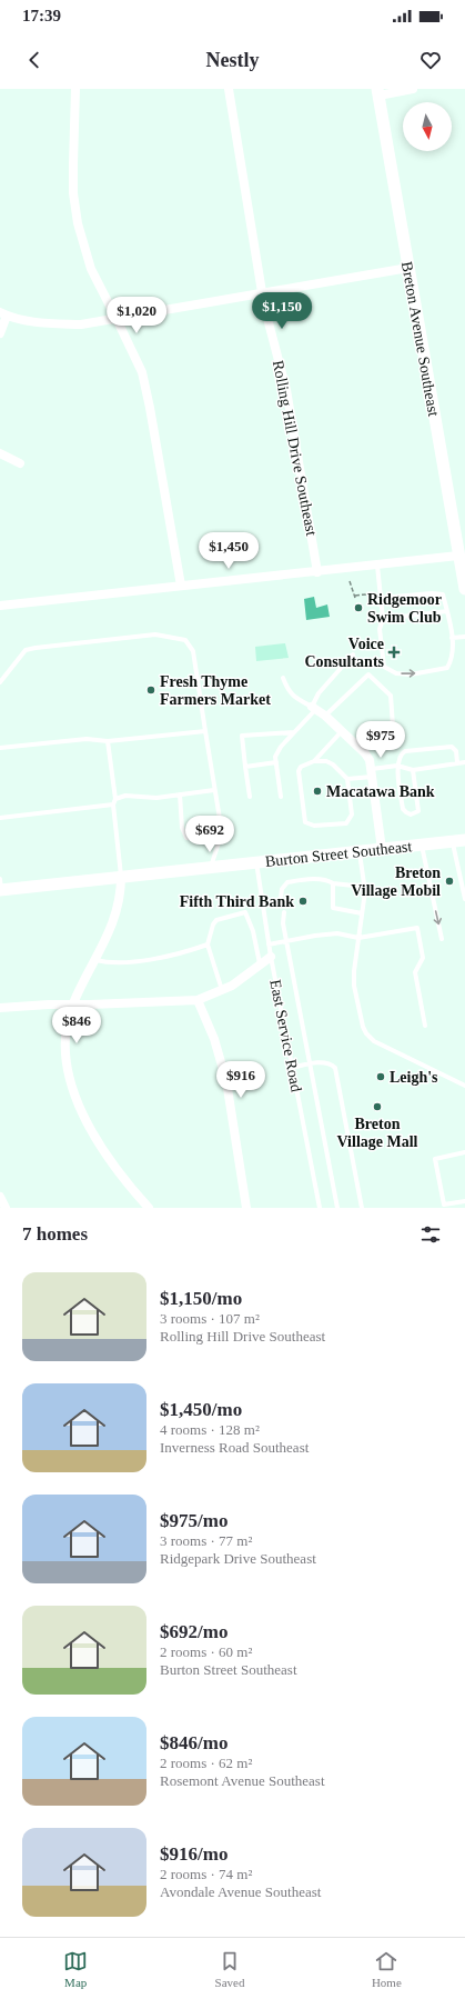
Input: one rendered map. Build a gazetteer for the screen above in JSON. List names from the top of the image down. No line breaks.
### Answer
{"streets":{"main road":["Breton Avenue Southeast","Burton Street Southeast"],"street":["Rolling Hill Drive Southeast"],"lane":["East Service Road"]},"crossings":[["Burton Street Southeast","East Service Road"]],"places":{"other":["Ridgemoor Swim Club","Fresh Thyme Farmers Market","Macatawa Bank","Breton Village Mobil","Fifth Third Bank","Leigh's","Breton Village Mall"],"health":["Voice Consultants"]},"north":"bottom","page":{"status":"17:39","header":"Nestly","price":["$1,150","$1,020","$1,450","$975","$692","$846","$916"],"heading":"7 homes","list":[{"name":"$1,150/mo","note":"3 rooms · 107 m² · Rolling Hill Drive Southeast"},{"name":"$1,450/mo","note":"4 rooms · 128 m² · Inverness Road Southeast"},{"name":"$975/mo","note":"3 rooms · 77 m² · Ridgepark Drive Southeast"},{"name":"$692/mo","note":"2 rooms · 60 m² · Burton Street Southeast"},{"name":"$846/mo","note":"2 rooms · 62 m² · Rosemont Avenue Southeast"},{"name":"$916/mo","note":"2 rooms · 74 m² · Avondale Avenue Southeast"}],"tabs":["Map","Saved","Home"]}}
